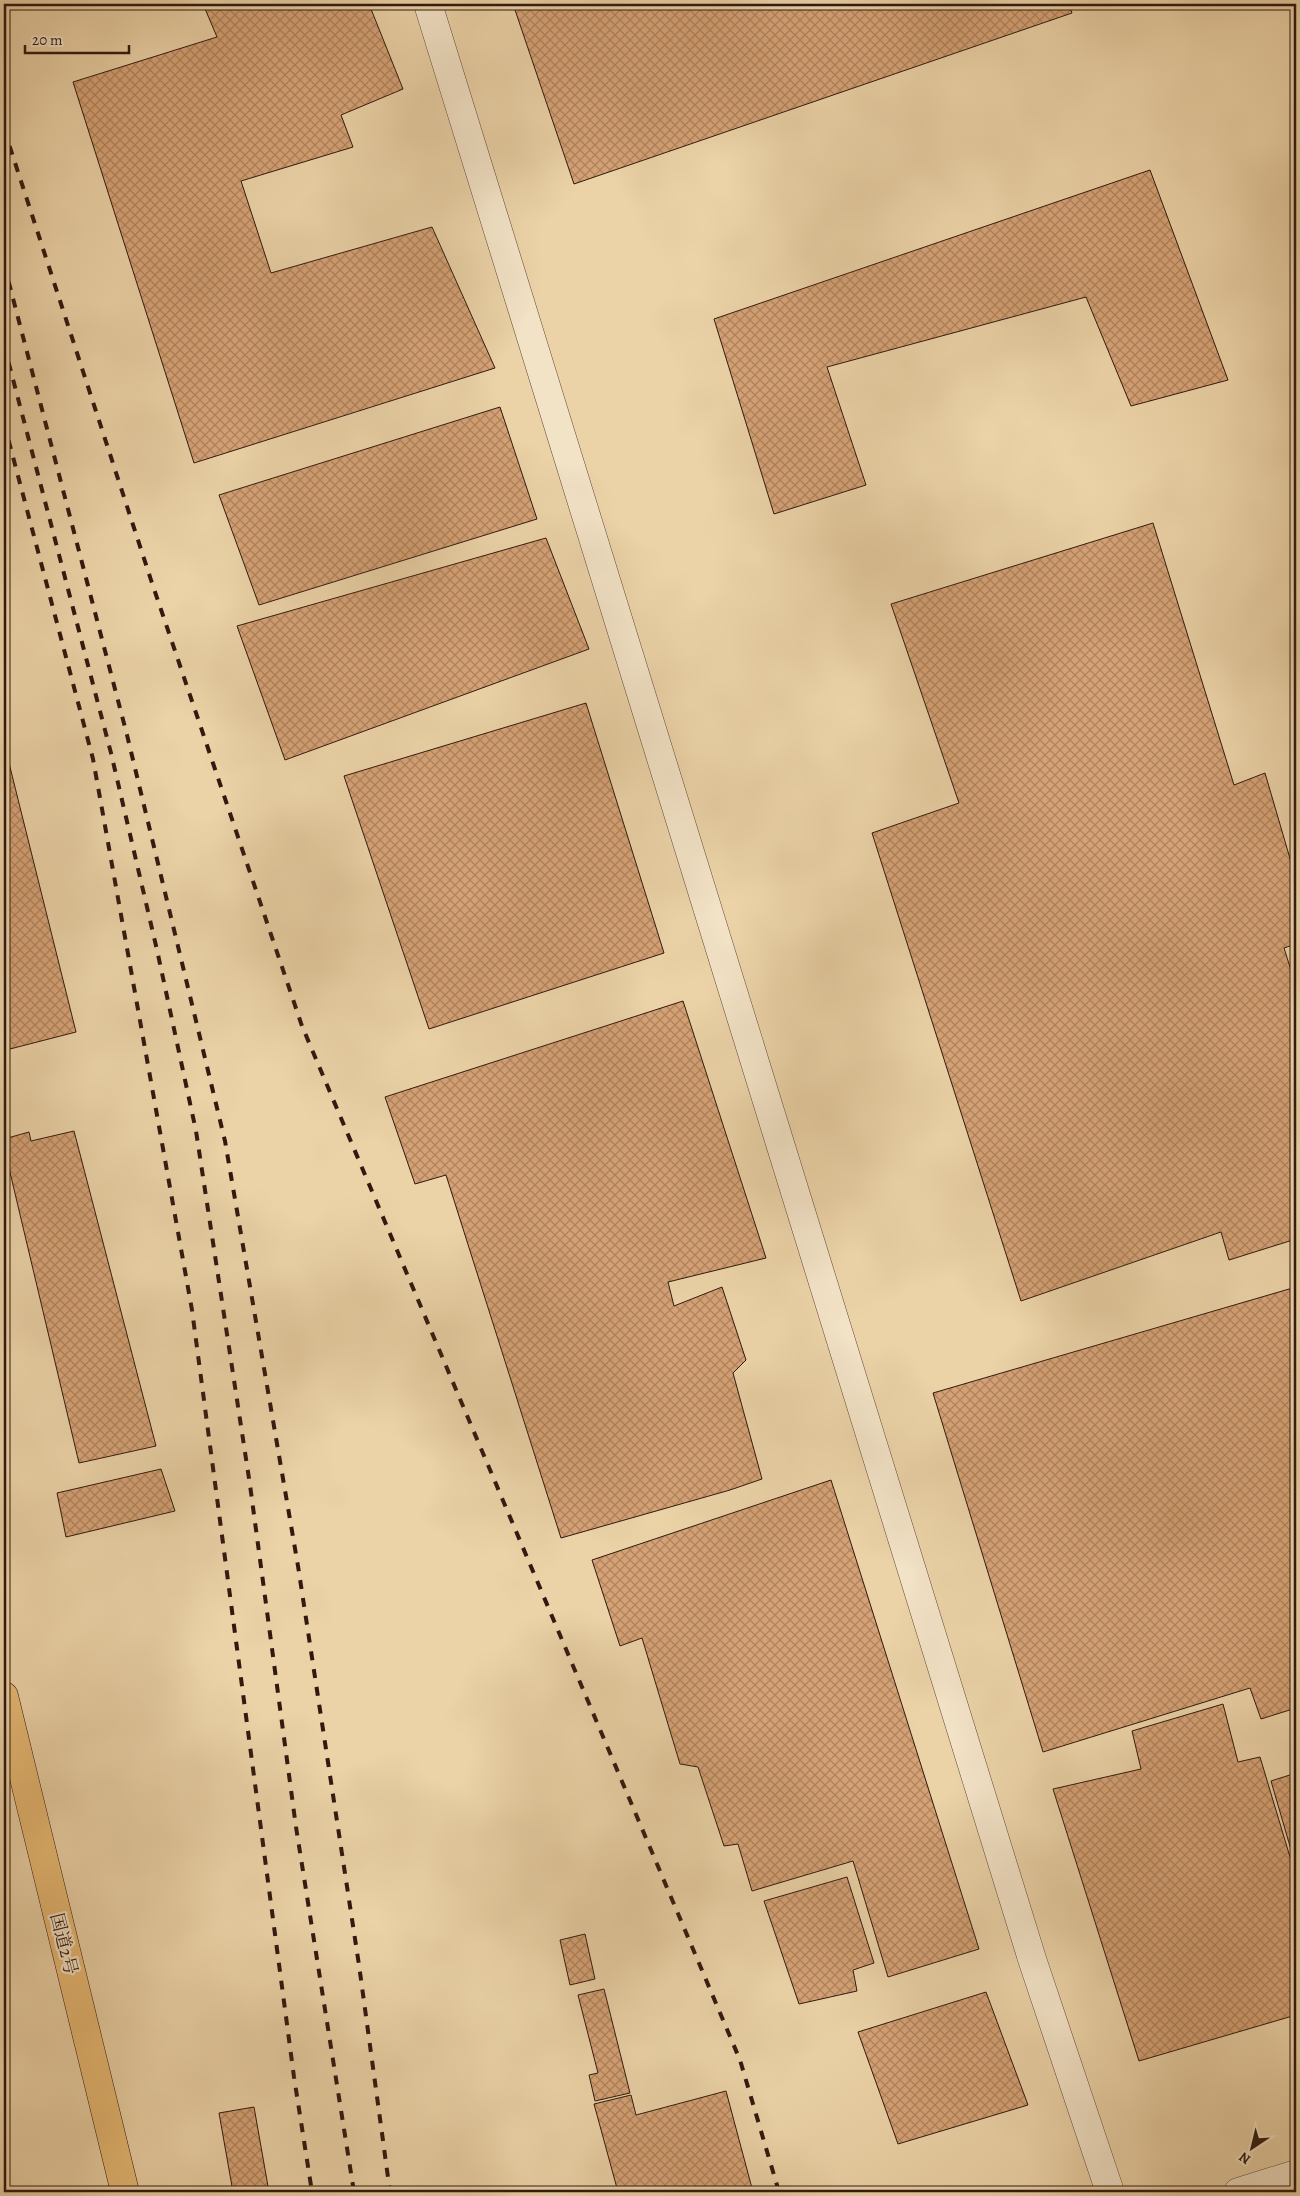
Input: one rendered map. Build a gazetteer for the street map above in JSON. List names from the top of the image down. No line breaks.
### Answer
{"streets":{"highway":["国道2号"]},"scale_bar":"20 m","north":"bottom left"}
